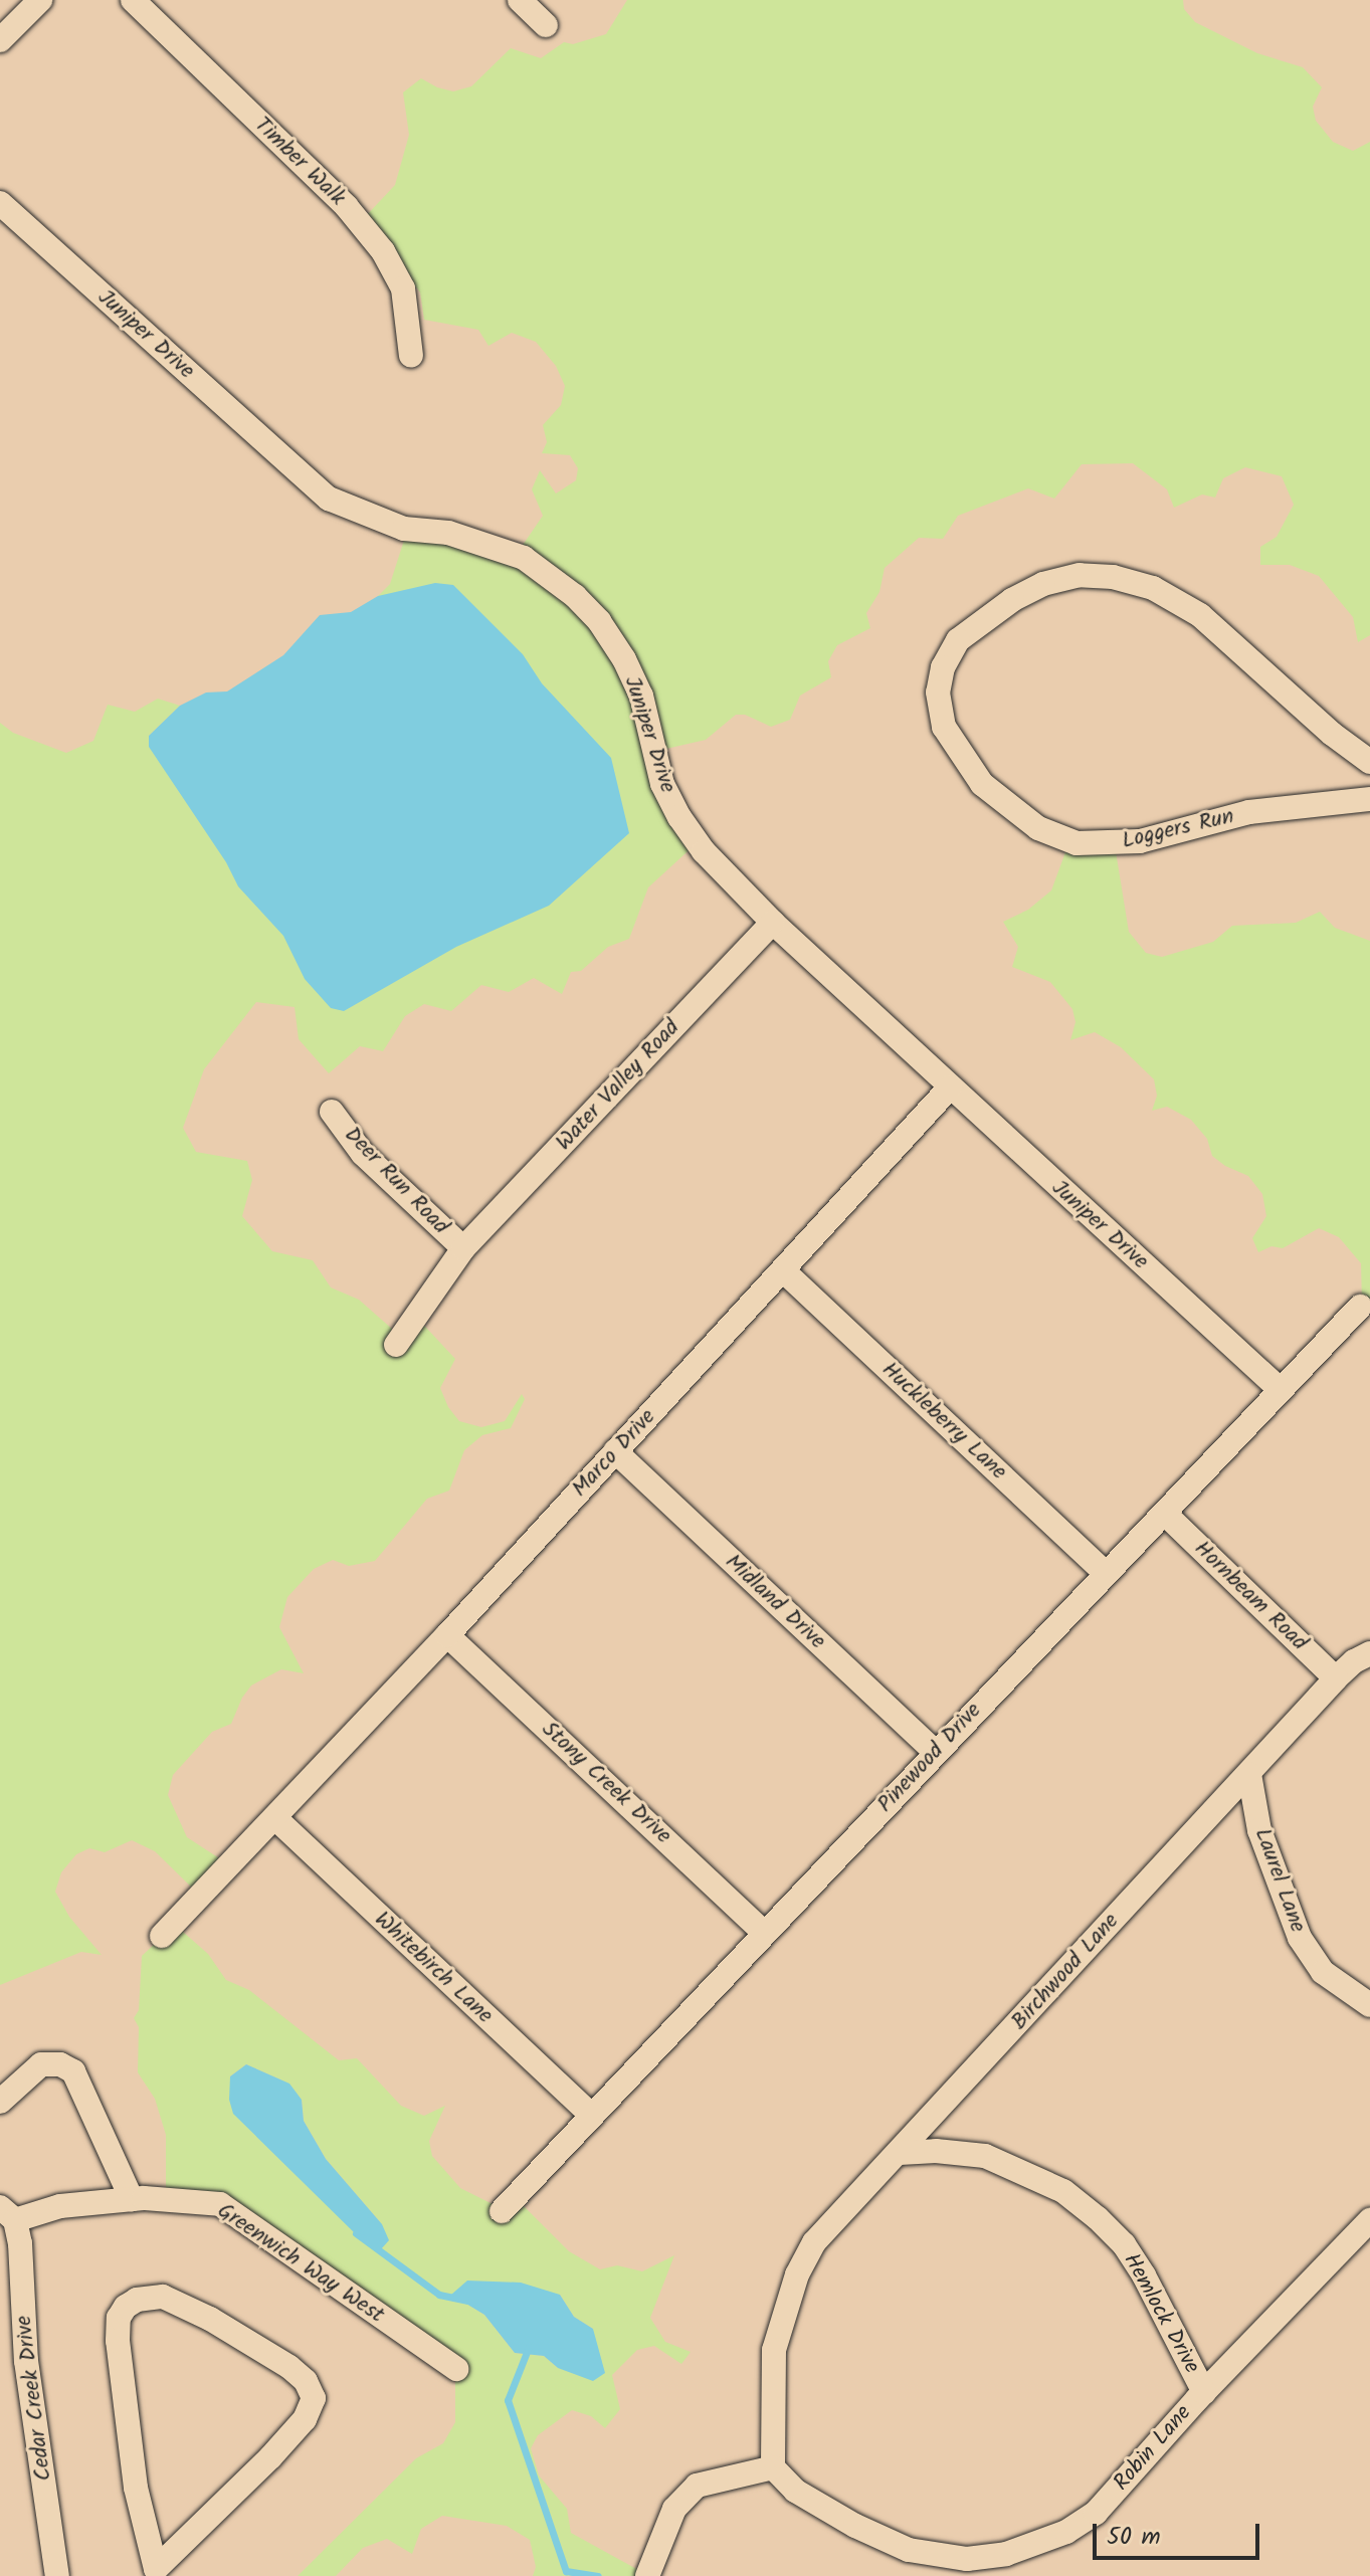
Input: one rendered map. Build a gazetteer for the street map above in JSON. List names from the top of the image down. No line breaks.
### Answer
{"streets":{"street":["Timber Walk","Juniper Drive","Loggers Run","Water Valley Road","Deer Run Road","Huckleberry Lane","Marco Drive","Hornbeam Road","Midland Drive","Pinewood Drive","Stony Creek Drive","Laurel Lane","Whitebirch Lane","Birchwood Lane","Greenwich Way West","Hemlock Drive","Cedar Creek Drive","Robin Lane"]},"crossings":[["Juniper Drive","Water Valley Road"],["Juniper Drive","Marco Drive"],["Juniper Drive","Pinewood Drive"],["Water Valley Road","Deer Run Road"],["Huckleberry Lane","Marco Drive"],["Huckleberry Lane","Pinewood Drive"],["Marco Drive","Midland Drive"],["Marco Drive","Stony Creek Drive"],["Marco Drive","Whitebirch Lane"],["Hornbeam Road","Pinewood Drive"],["Hornbeam Road","Birchwood Lane"],["Midland Drive","Pinewood Drive"],["Pinewood Drive","Stony Creek Drive"],["Pinewood Drive","Whitebirch Lane"],["Laurel Lane","Birchwood Lane"],["Birchwood Lane","Hemlock Drive"],["Birchwood Lane","Robin Lane"],["Greenwich Way West","Cedar Creek Drive"],["Hemlock Drive","Robin Lane"]],"scale_bar":"50 m"}
